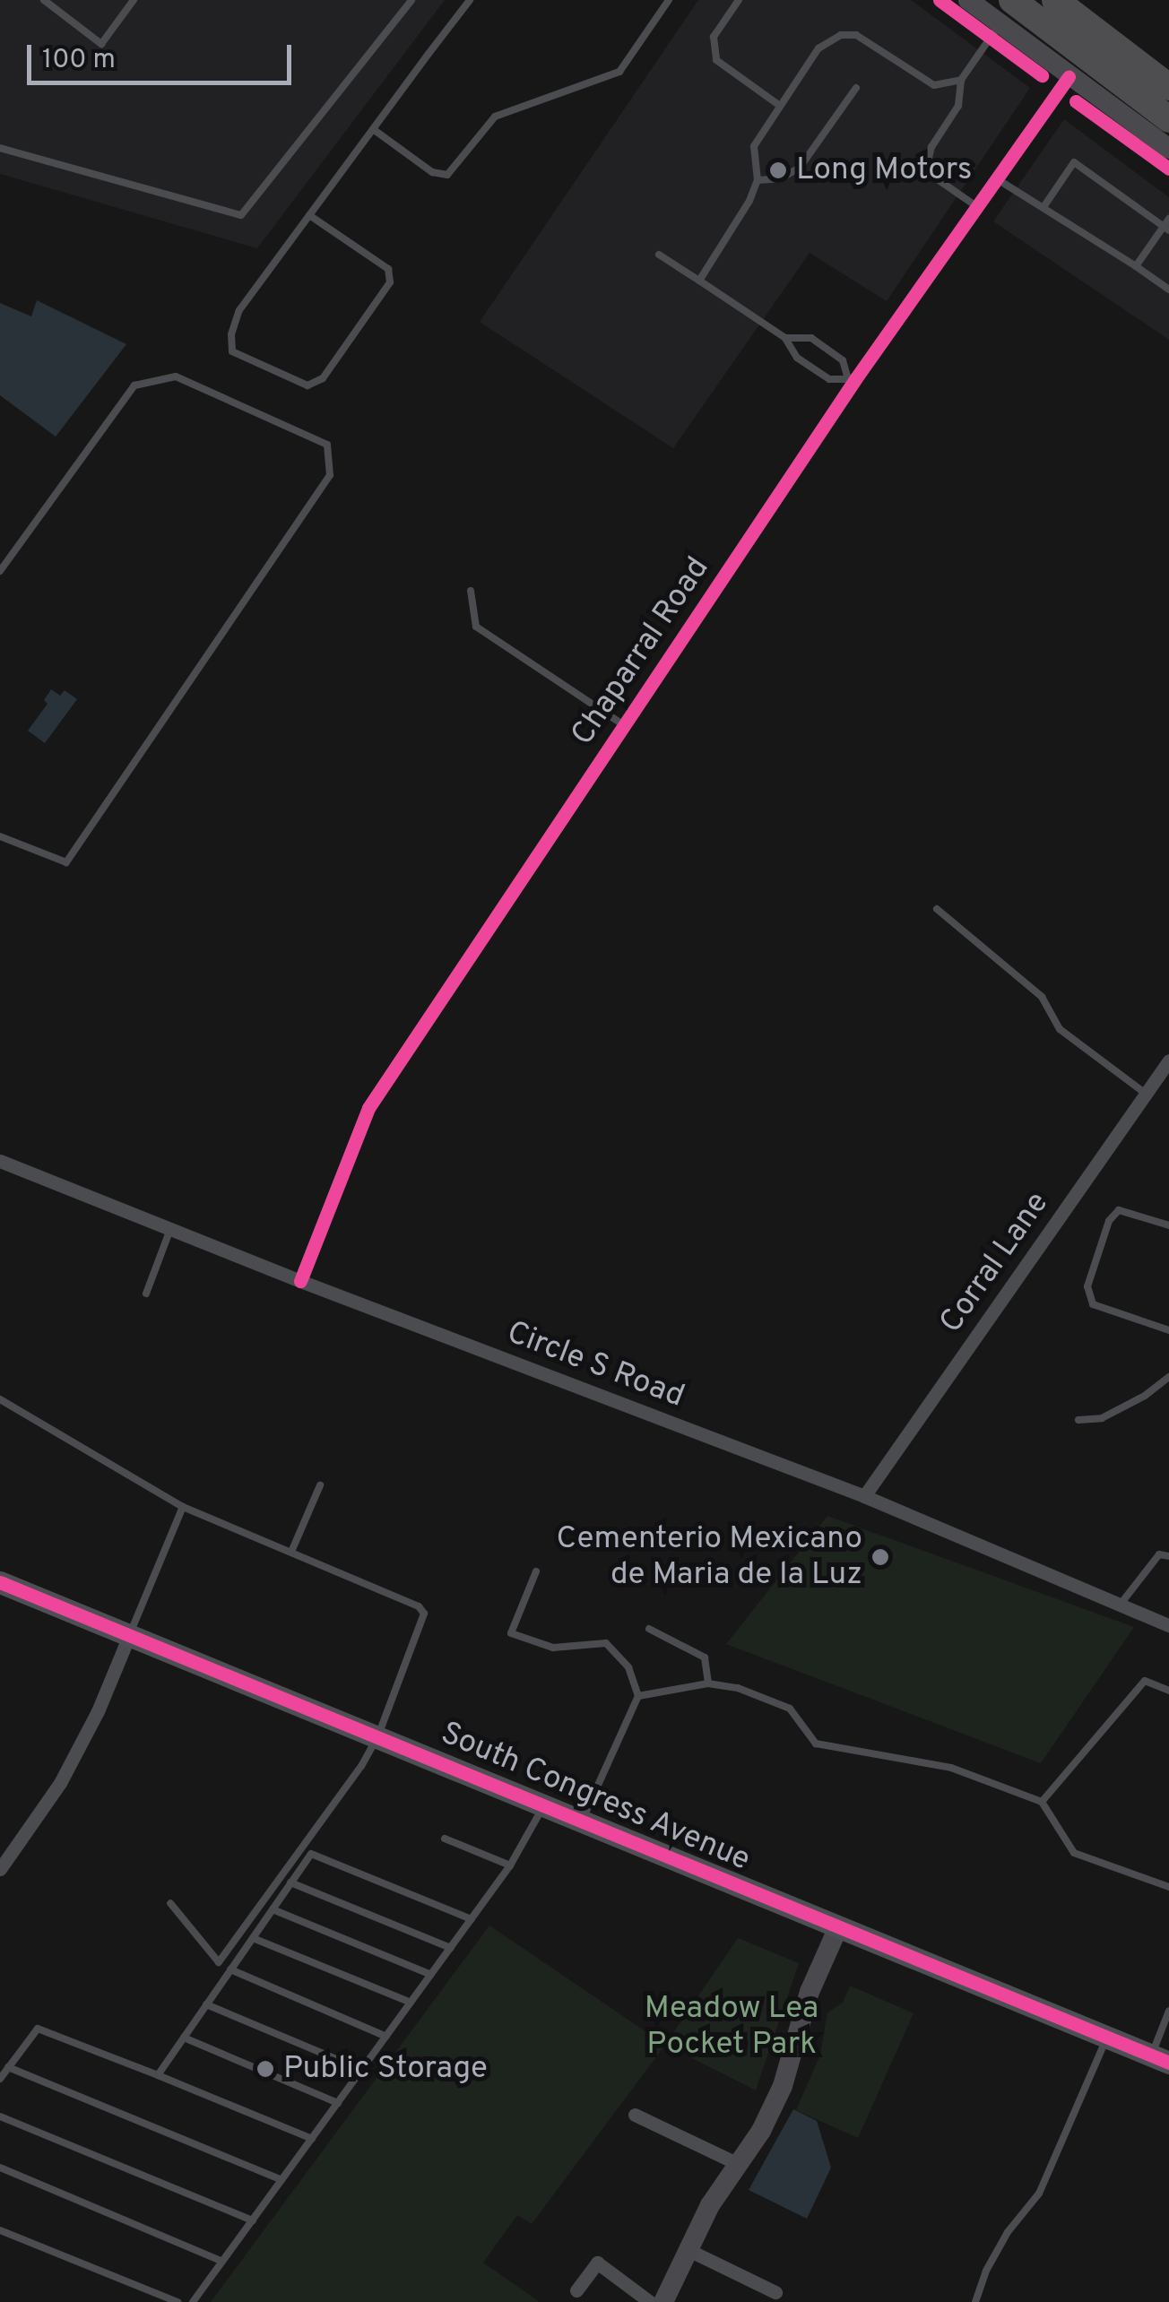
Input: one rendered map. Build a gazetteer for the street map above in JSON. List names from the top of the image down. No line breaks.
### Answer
{"streets":{"main road":["South Congress Avenue"],"street":["Chaparral Road","Corral Lane","Circle S Road"]},"crossings":[["Chaparral Road","Circle S Road"],["Corral Lane","Circle S Road"]],"parks":["Meadow Lea Pocket Park"],"places":["Long Motors","Cementerio Mexicano de Maria de la Luz","Public Storage"],"scale_bar":"100 m"}
